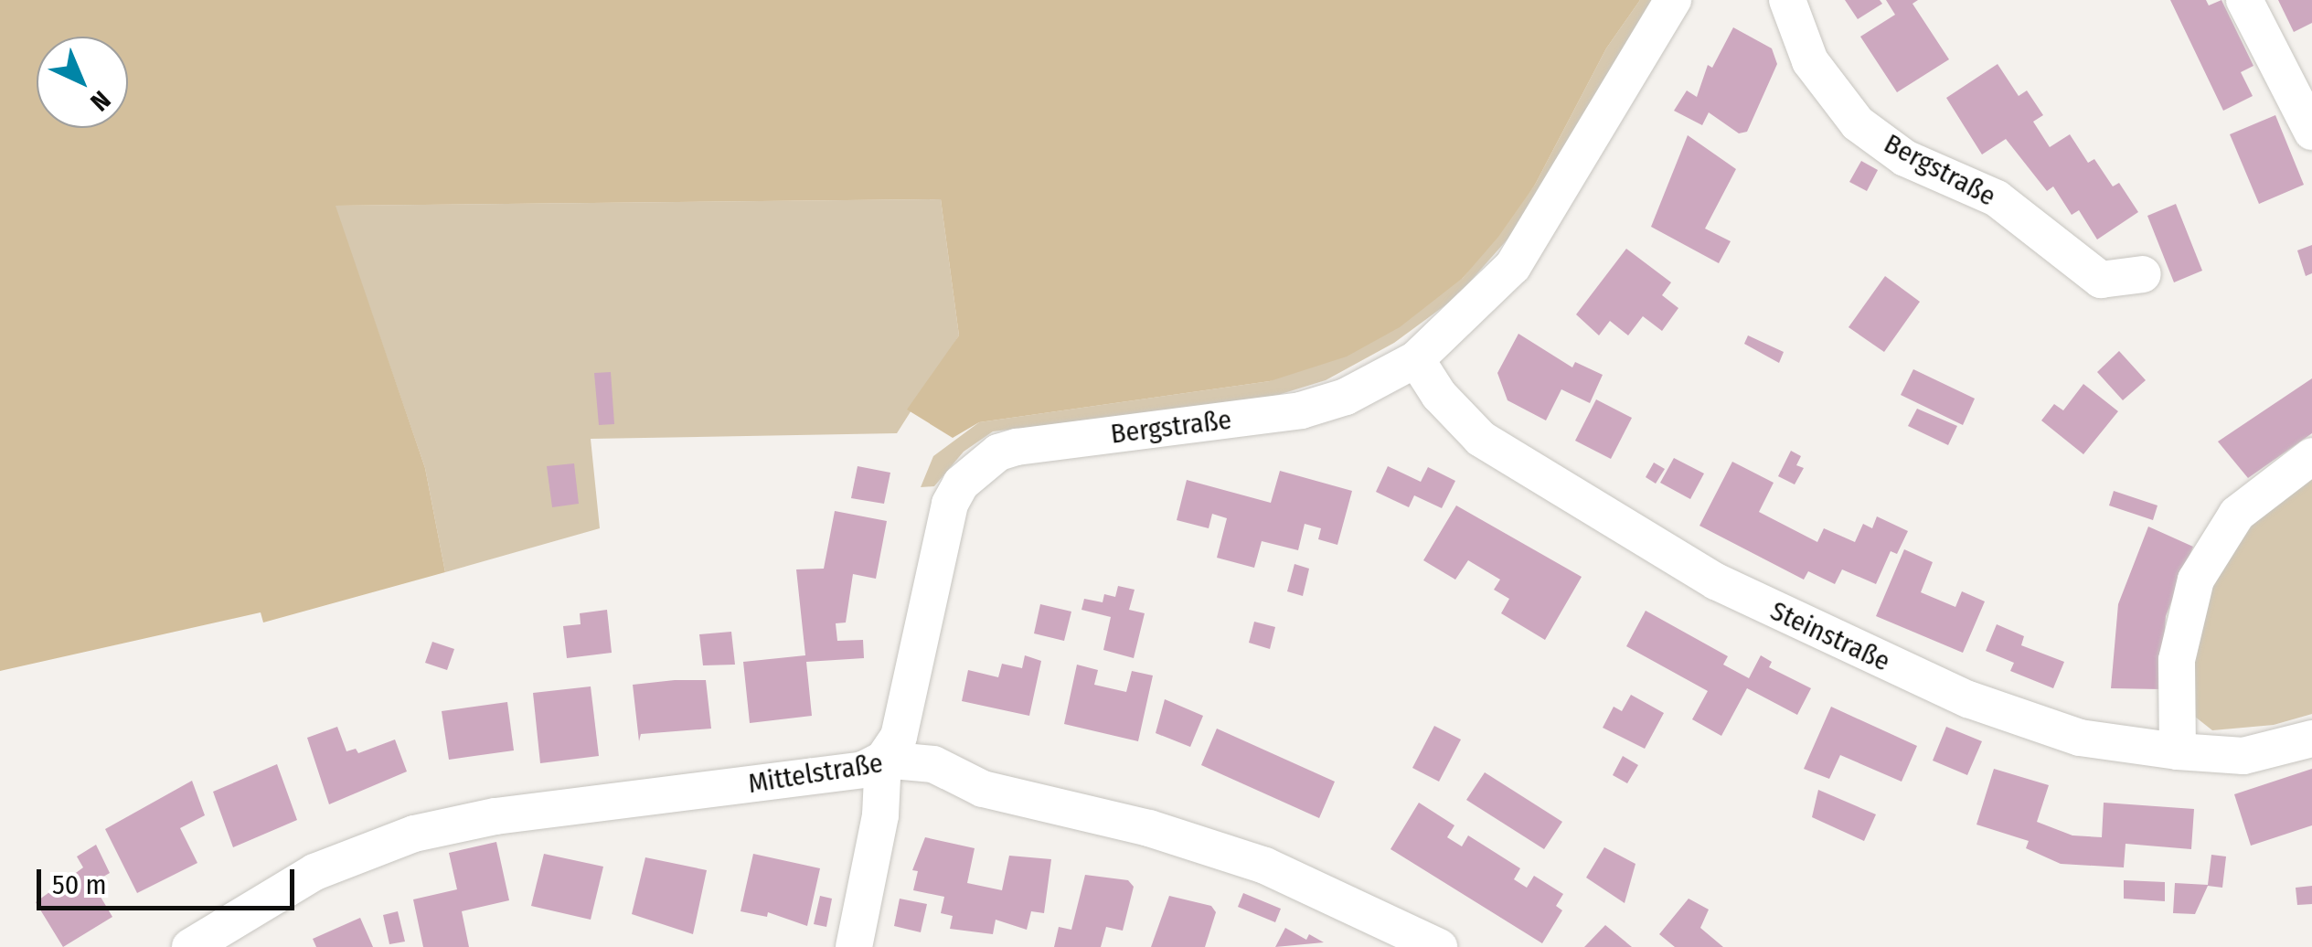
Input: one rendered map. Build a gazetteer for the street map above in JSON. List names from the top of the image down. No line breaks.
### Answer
{"streets":{"street":["Bergstraße","Steinstraße","Mittelstraße"]},"crossings":[["Bergstraße","Steinstraße"],["Bergstraße","Mittelstraße"]],"scale_bar":"50 m","north":"bottom right"}
